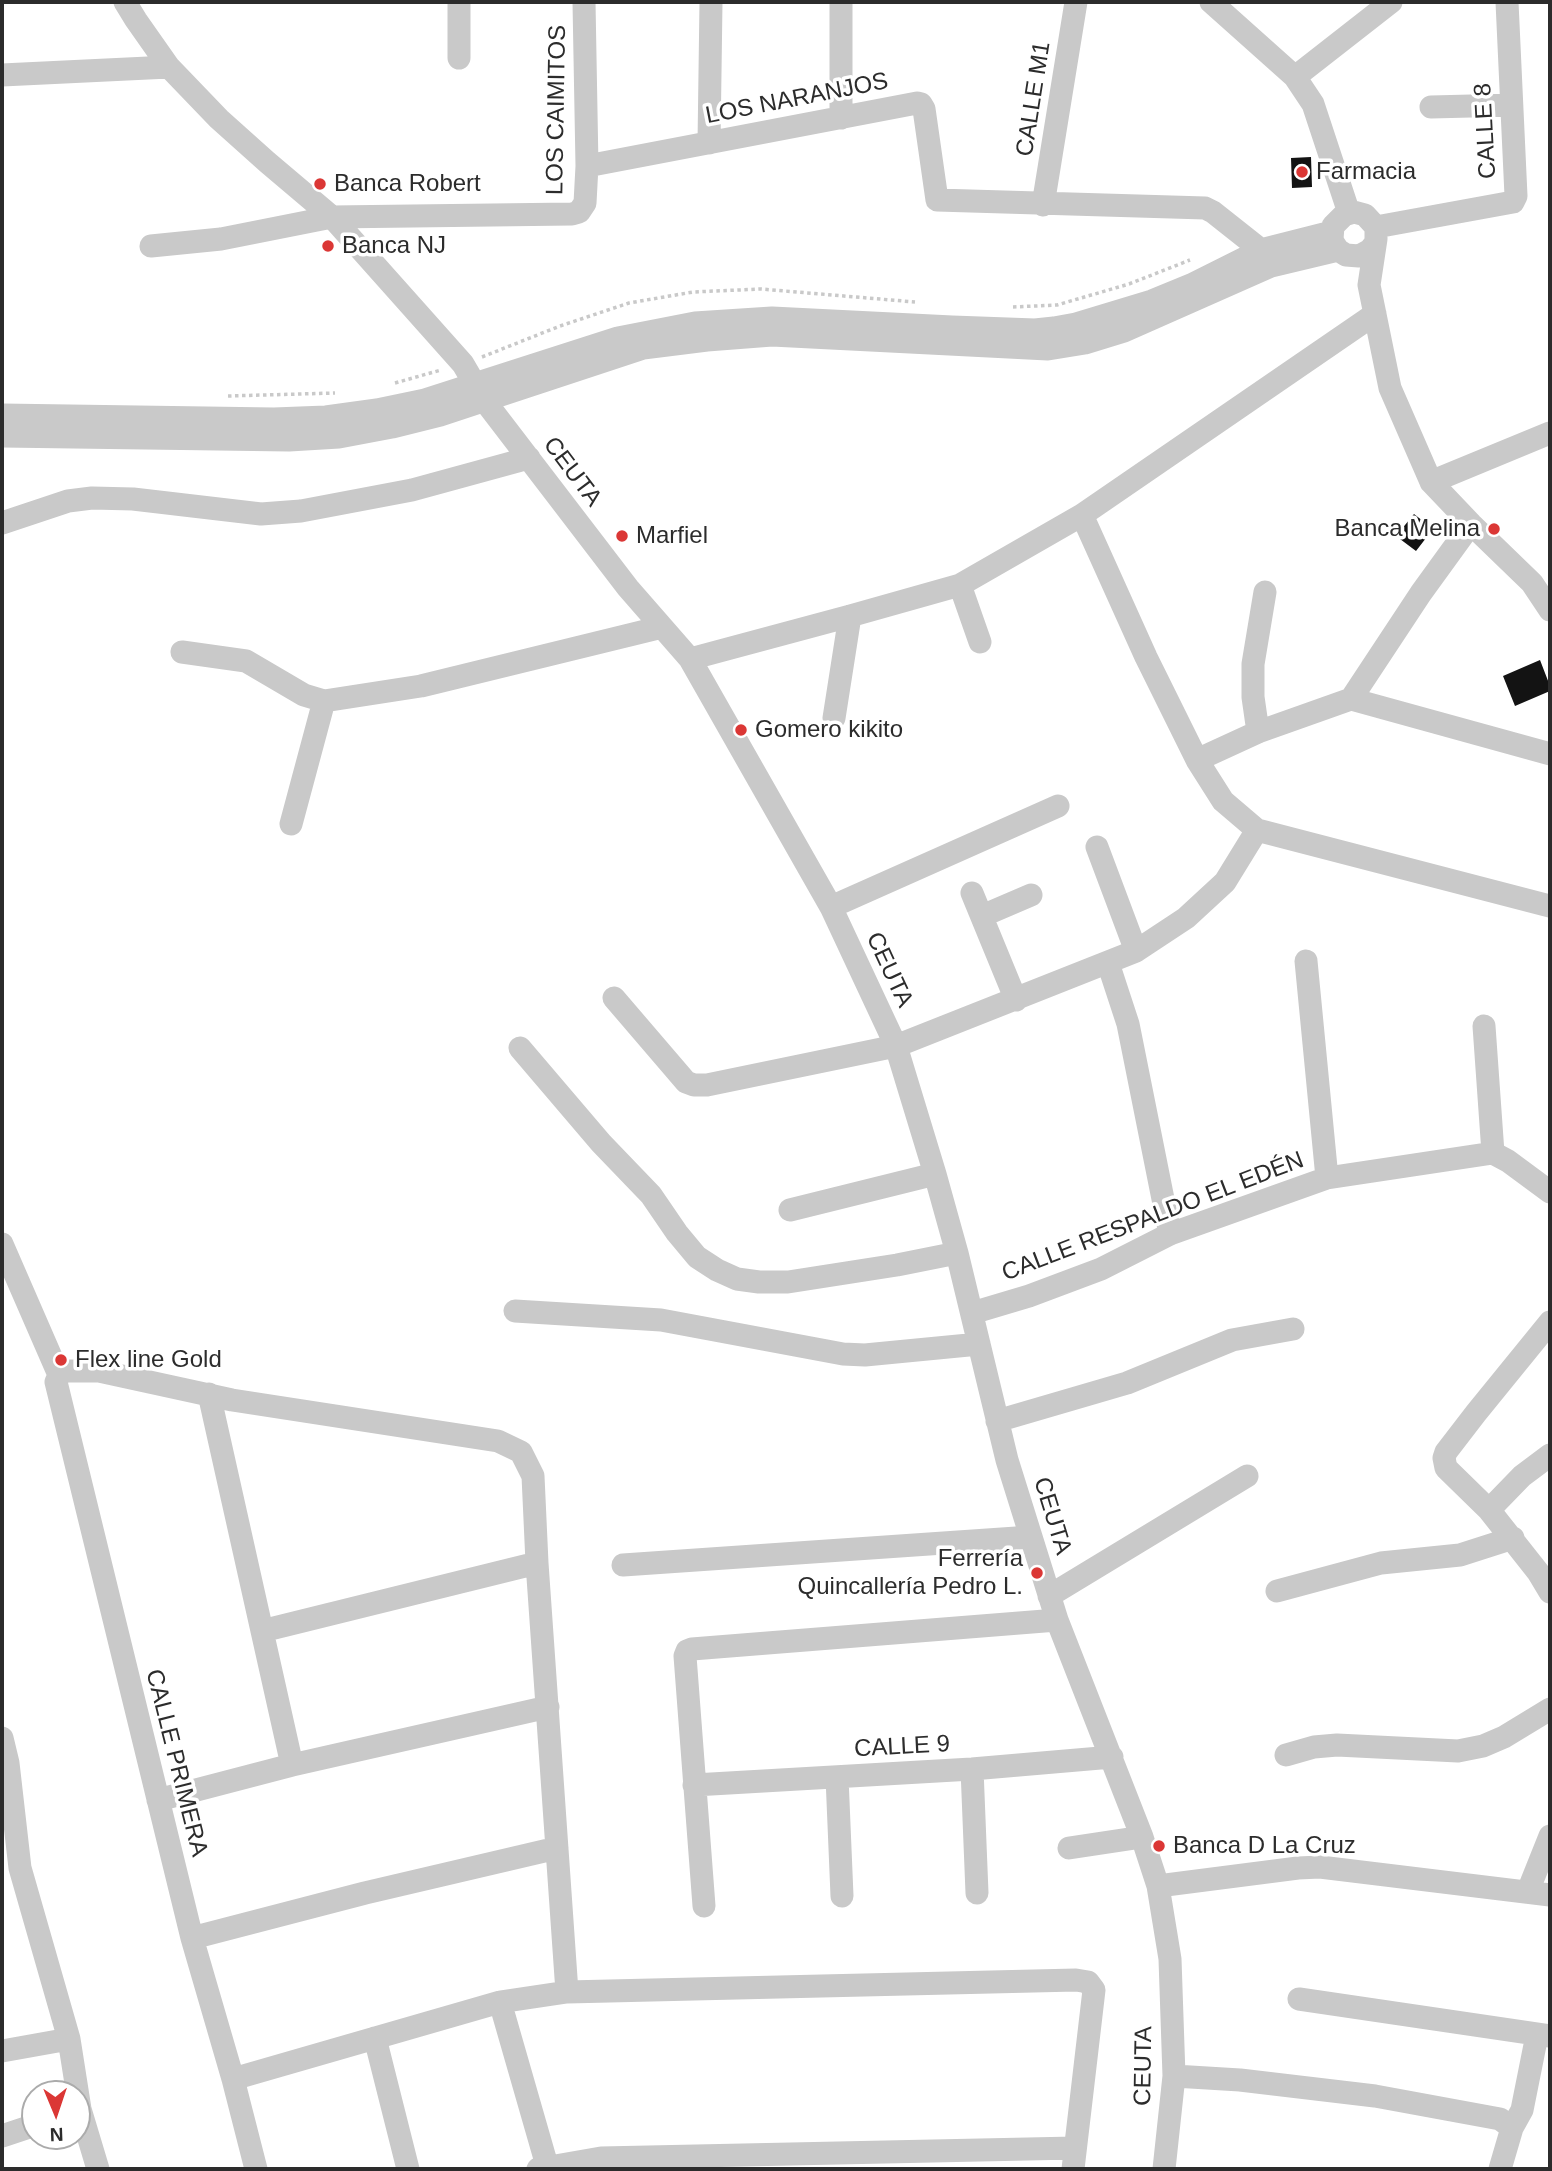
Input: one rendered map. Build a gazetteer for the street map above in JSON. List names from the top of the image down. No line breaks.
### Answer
{"streets":{"street":["LOS NARANJOS","CALLE M1","LOS CAIMITOS","CALLE 8","CEUTA","CALLE RESPALDO EL EDÉN","CALLE 9","CALLE PRIMERA"]},"crossings":[["LOS NARANJOS","CALLE M1"],["LOS NARANJOS","LOS CAIMITOS"],["LOS CAIMITOS","CEUTA"],["CEUTA","CALLE RESPALDO EL EDÉN"],["CEUTA","CALLE 9"]],"places":["Farmacia","Banca Robert","Banca NJ","Banca Melina","Marfiel","Gomero kikito","Flex line Gold","Ferrería Quincallería Pedro L.","Banca D La Cruz"],"north":"bottom"}
